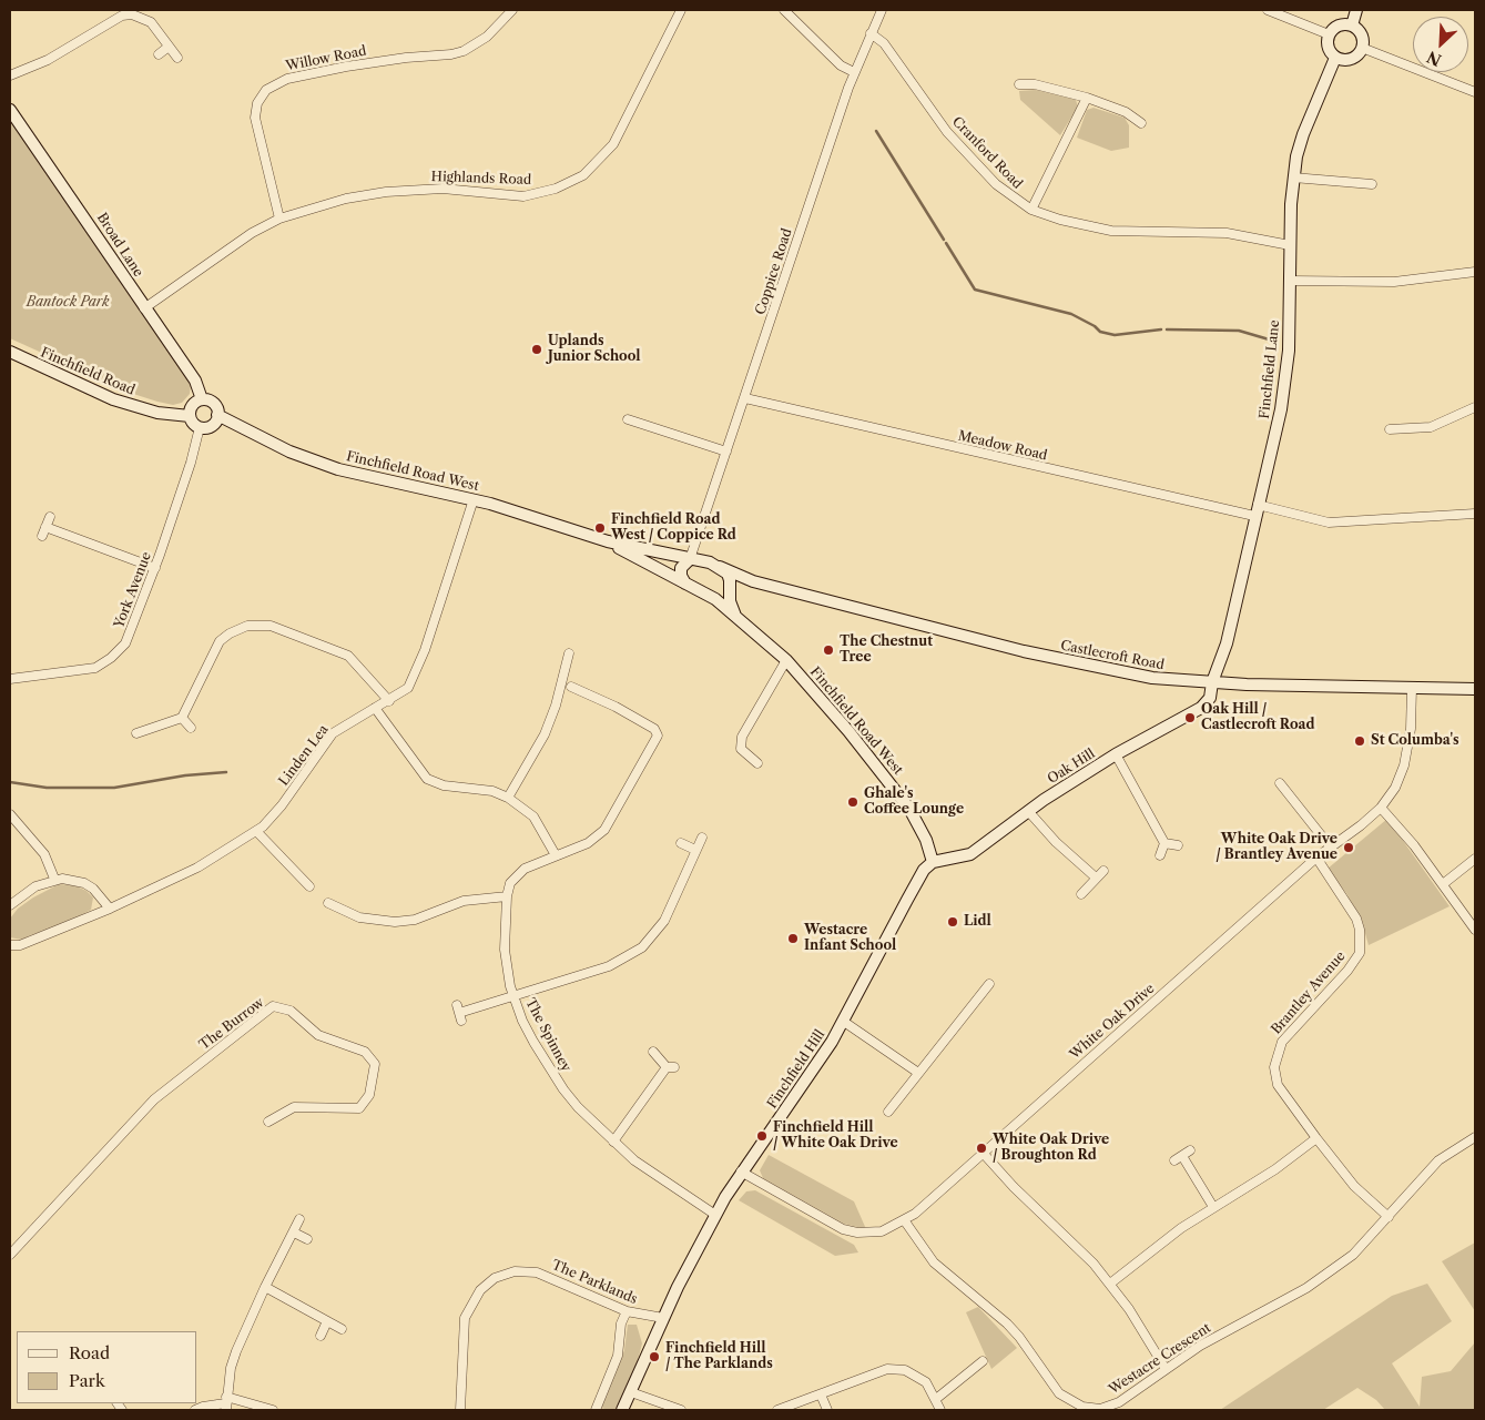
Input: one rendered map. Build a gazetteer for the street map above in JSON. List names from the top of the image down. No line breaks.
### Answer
{"streets":{"main road":["Broad Lane","Finchfield Lane","Finchfield Road","Finchfield Road West","Castlecroft Road","Oak Hill","Finchfield Hill"],"street":["Willow Road","Cranford Road","Highlands Road","Coppice Road","Meadow Road","York Avenue","Linden Lea","Brantley Avenue","White Oak Drive","The Burrow","The Spinney","The Parklands","Westacre Crescent"]},"crossings":[["Willow Road","Highlands Road"],["Cranford Road","Coppice Road"],["Cranford Road","Finchfield Lane"],["Highlands Road","Broad Lane"],["Broad Lane","Finchfield Road"],["Broad Lane","Finchfield Road West"],["Broad Lane","York Avenue"],["Coppice Road","Meadow Road"],["Coppice Road","Finchfield Road West"],["Finchfield Lane","Meadow Road"],["Finchfield Lane","Castlecroft Road"],["Finchfield Lane","Oak Hill"],["Finchfield Road","Finchfield Road West"],["Finchfield Road","York Avenue"],["Finchfield Road West","York Avenue"],["Finchfield Road West","Linden Lea"],["Finchfield Road West","Oak Hill"],["Finchfield Road West","Finchfield Hill"],["Castlecroft Road","Oak Hill"],["Castlecroft Road","White Oak Drive"],["Oak Hill","Finchfield Hill"],["Brantley Avenue","White Oak Drive"],["Brantley Avenue","Westacre Crescent"],["White Oak Drive","Finchfield Hill"],["White Oak Drive","Westacre Crescent"],["The Spinney","Finchfield Hill"],["Finchfield Hill","The Parklands"]],"parks":["Bantock Park"],"places":["Uplands Junior School","Finchfield Road West / Coppice Rd","The Chestnut Tree","Oak Hill / Castlecroft Road","St Columba's","Ghale's Coffee Lounge","White Oak Drive / Brantley Avenue","Lidl","Westacre Infant School","Finchfield Hill / White Oak Drive","White Oak Drive / Broughton Rd","Finchfield Hill / The Parklands"],"legend":["Road","Park"],"north":"bottom left"}
